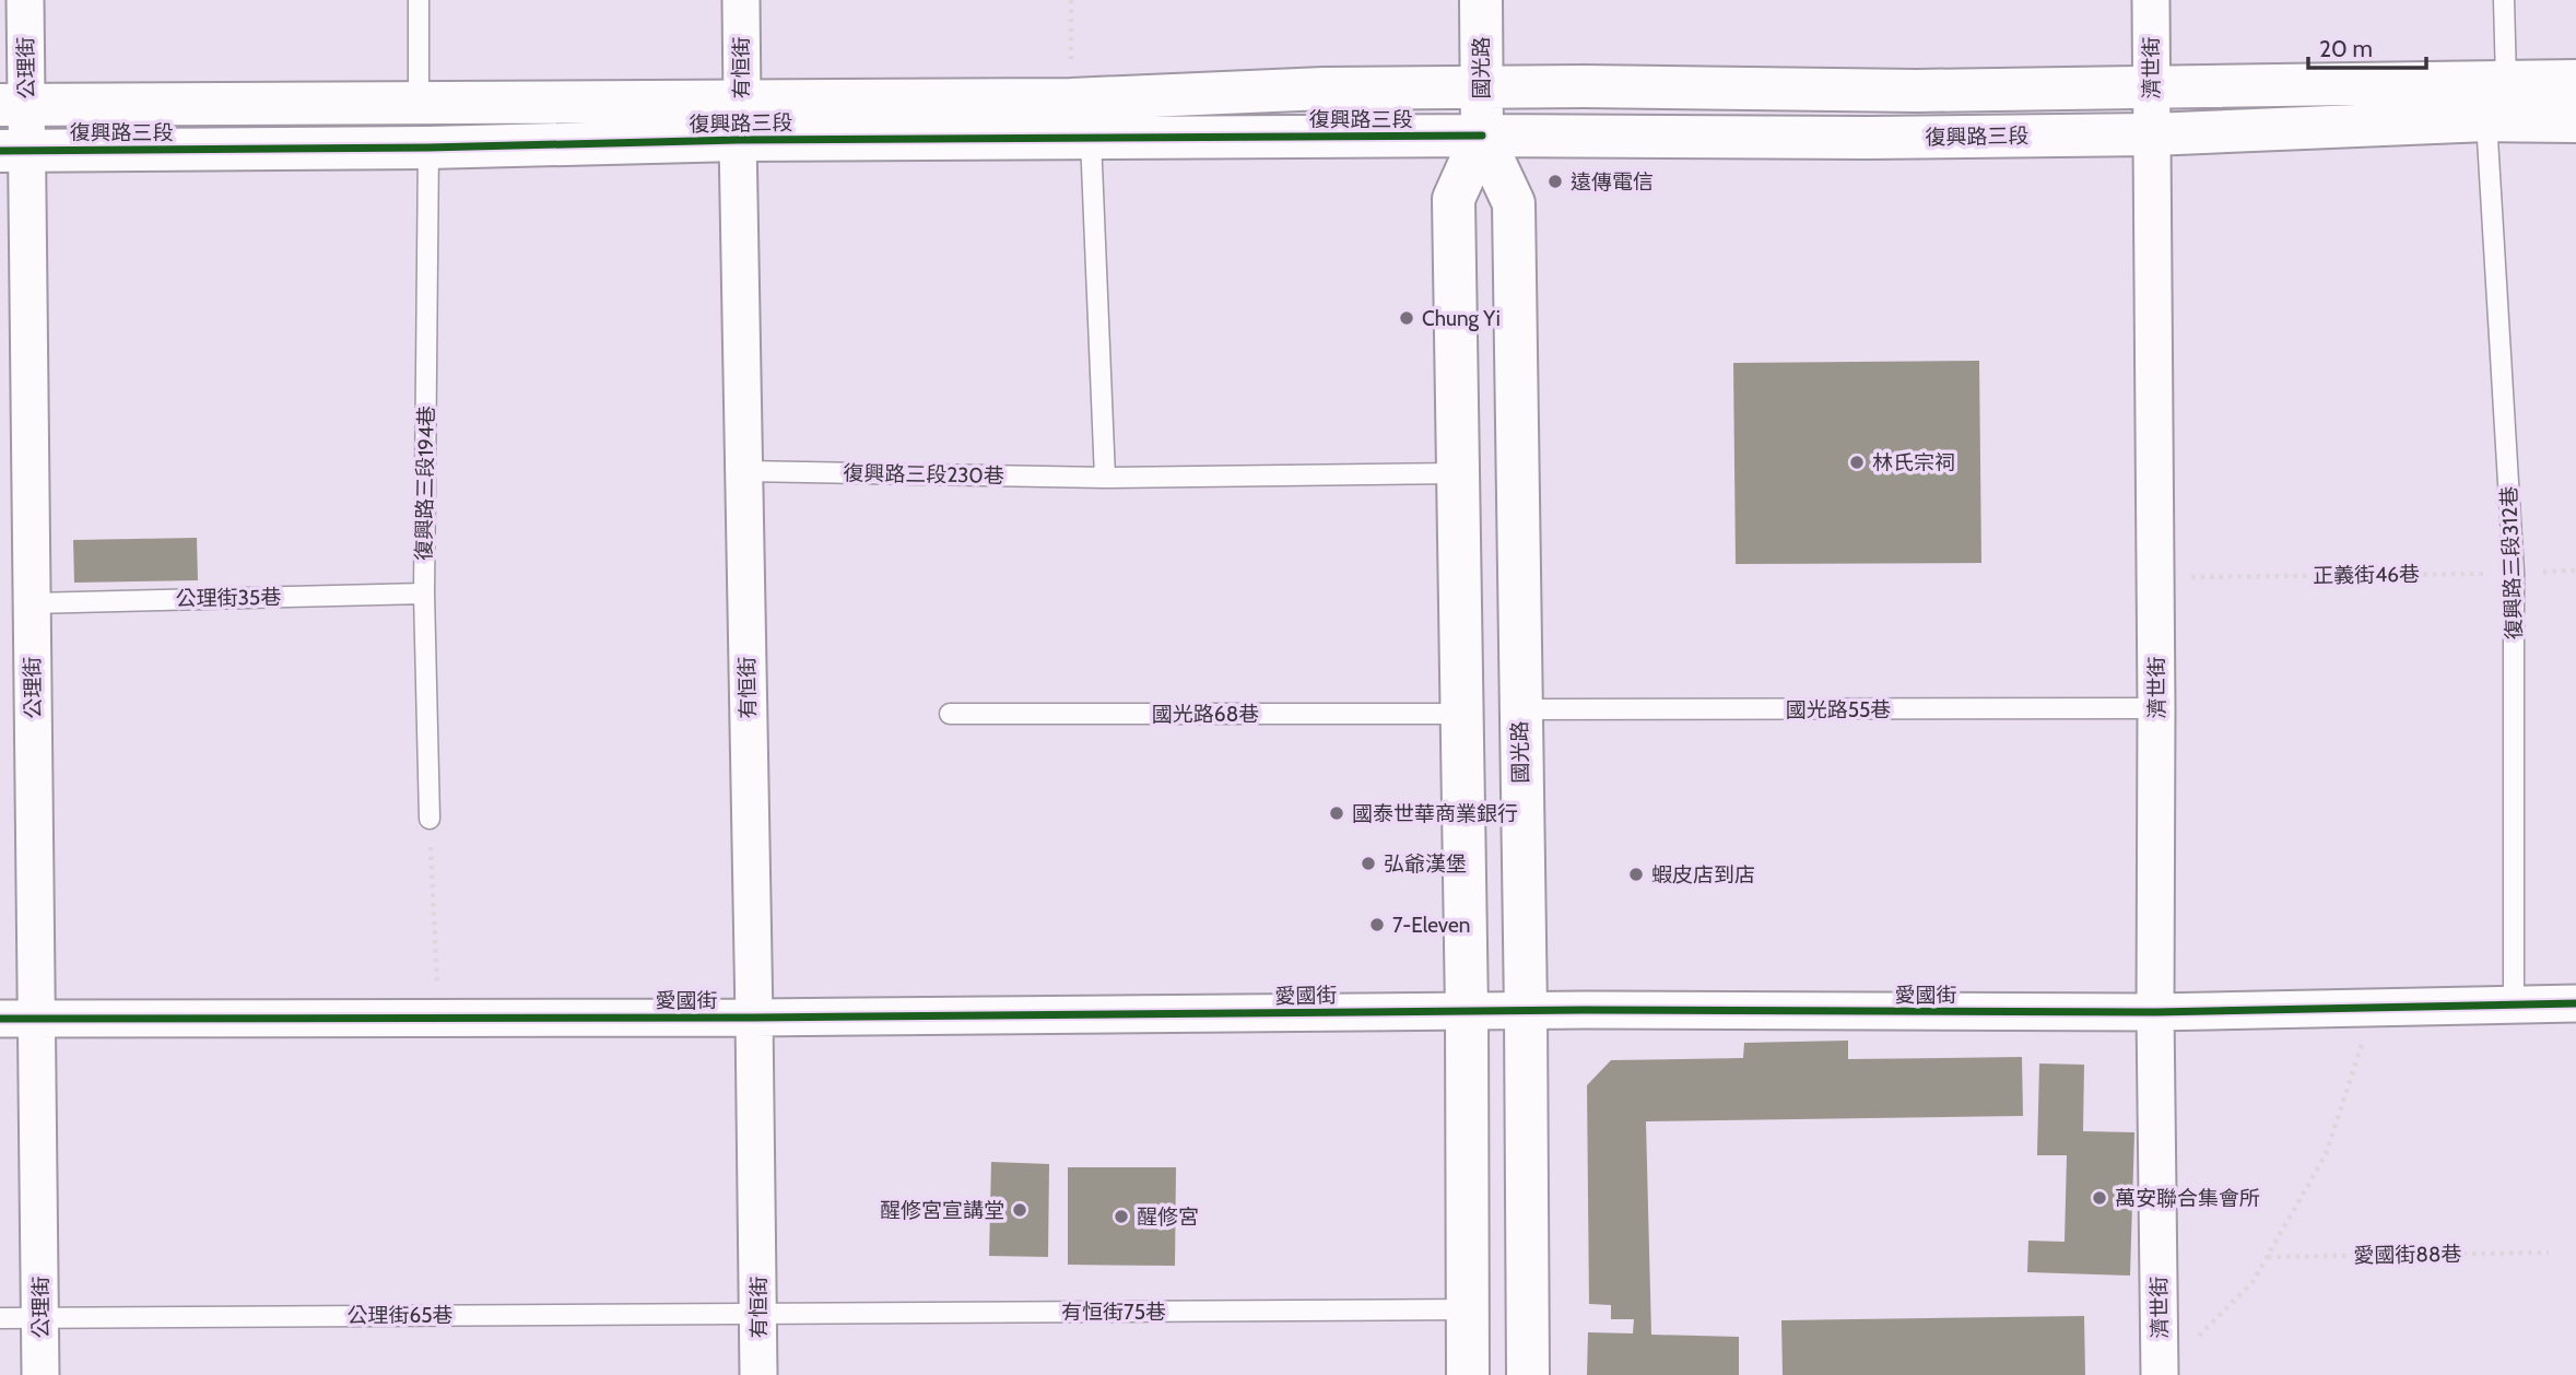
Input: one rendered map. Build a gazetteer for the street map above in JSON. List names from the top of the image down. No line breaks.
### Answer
{"streets":{"main road":["國光路","復興路三段"],"street":["公理街","有恒街","濟世街","愛國街"],"lane":["復興路三段230巷","復興路三段194巷","復興路三段312巷","公理街35巷","國光路55巷","國光路68巷","有恒街75巷","公理街65巷"],"path":["正義街46巷","愛國街88巷"]},"crossings":[["公理街","復興路三段"],["公理街","公理街35巷"],["公理街","愛國街"],["公理街","公理街65巷"],["有恒街","復興路三段"],["有恒街","復興路三段230巷"],["有恒街","愛國街"],["有恒街","有恒街75巷"],["有恒街","公理街65巷"],["國光路","復興路三段"],["國光路","復興路三段230巷"],["國光路","國光路55巷"],["國光路","國光路68巷"],["國光路","愛國街"],["國光路","有恒街75巷"],["濟世街","復興路三段"],["濟世街","正義街46巷"],["濟世街","國光路55巷"],["濟世街","愛國街"],["復興路三段","復興路三段194巷"],["復興路三段","復興路三段312巷"],["復興路三段194巷","公理街35巷"],["復興路三段312巷","正義街46巷"],["復興路三段312巷","愛國街"],["有恒街75巷","公理街65巷"]],"places":["遠傳電信","Chung Yi","林氏宗祠","國泰世華商業銀行","弘爺漢堡","蝦皮店到店","7-Eleven","萬安聯合集會所","醒修宮宣講堂","醒修宮"],"scale_bar":"20 m"}
